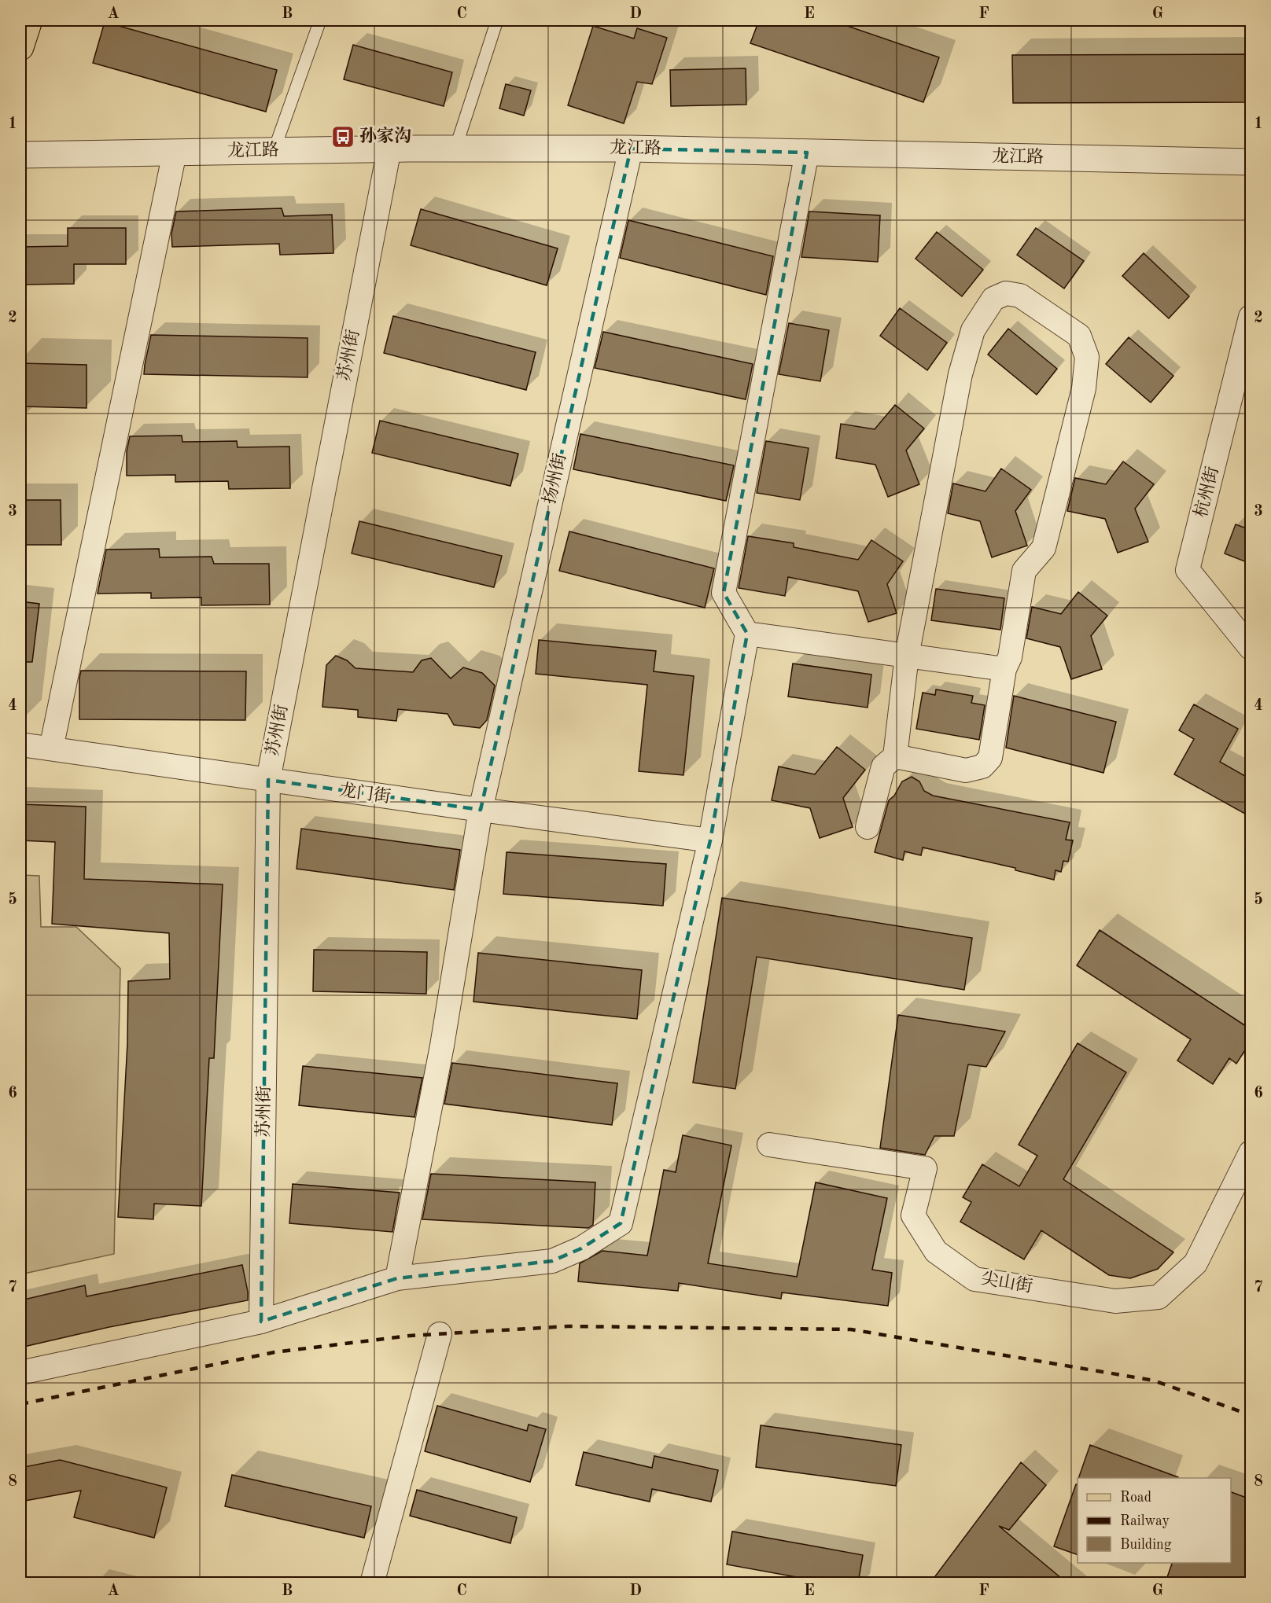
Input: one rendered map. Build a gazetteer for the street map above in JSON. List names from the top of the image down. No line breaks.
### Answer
{"streets":{"street":["龙江路","苏州街","扬州街","杭州街","龙门街","尖山街"]},"crossings":[["龙江路","苏州街"],["龙江路","扬州街"],["苏州街","龙门街"],["扬州街","龙门街"]],"places":{"bus stop":["孙家沟"]},"legend":["Road","Railway","Building"],"grid":{"columns":["A","B","C","D","E","F","G"],"rows":["1","2","3","4","5","6","7","8"]}}
